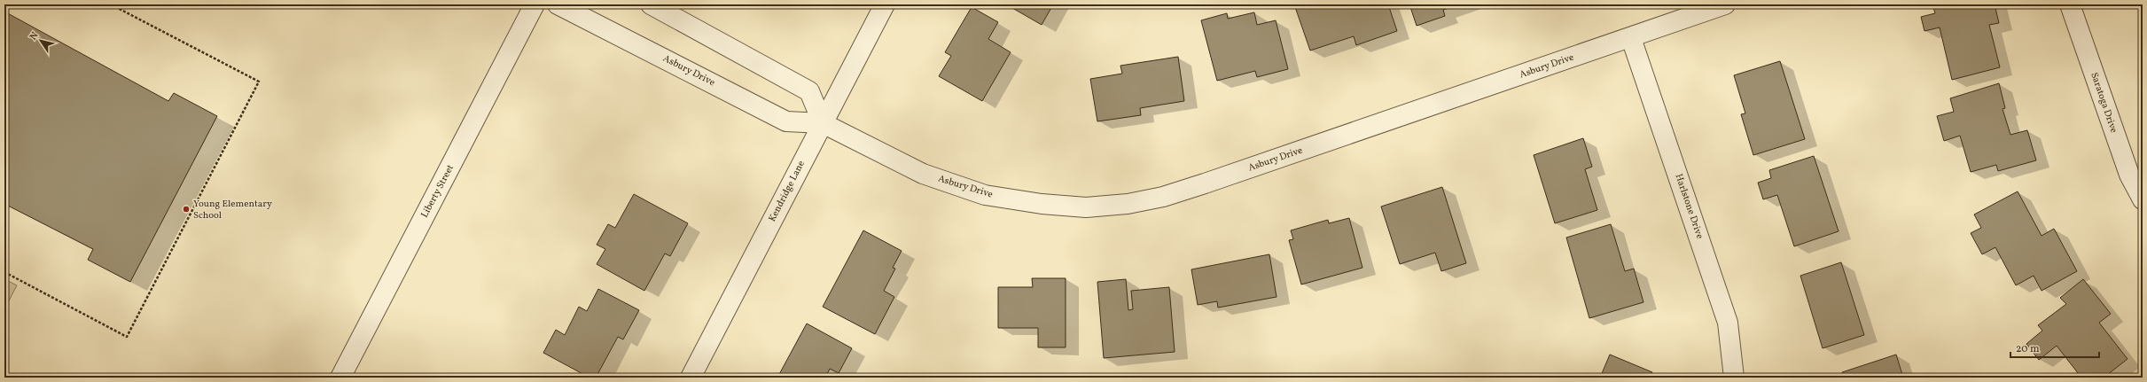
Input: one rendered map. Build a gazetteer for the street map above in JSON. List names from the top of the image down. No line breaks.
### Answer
{"streets":{"street":["Asbury Drive","Saratoga Drive","Liberty Street","Kendridge Lane","Harlstone Drive"]},"crossings":[["Asbury Drive","Kendridge Lane"],["Asbury Drive","Harlstone Drive"]],"places":["Young Elementary School"],"scale_bar":"20 m","north":"top left"}
